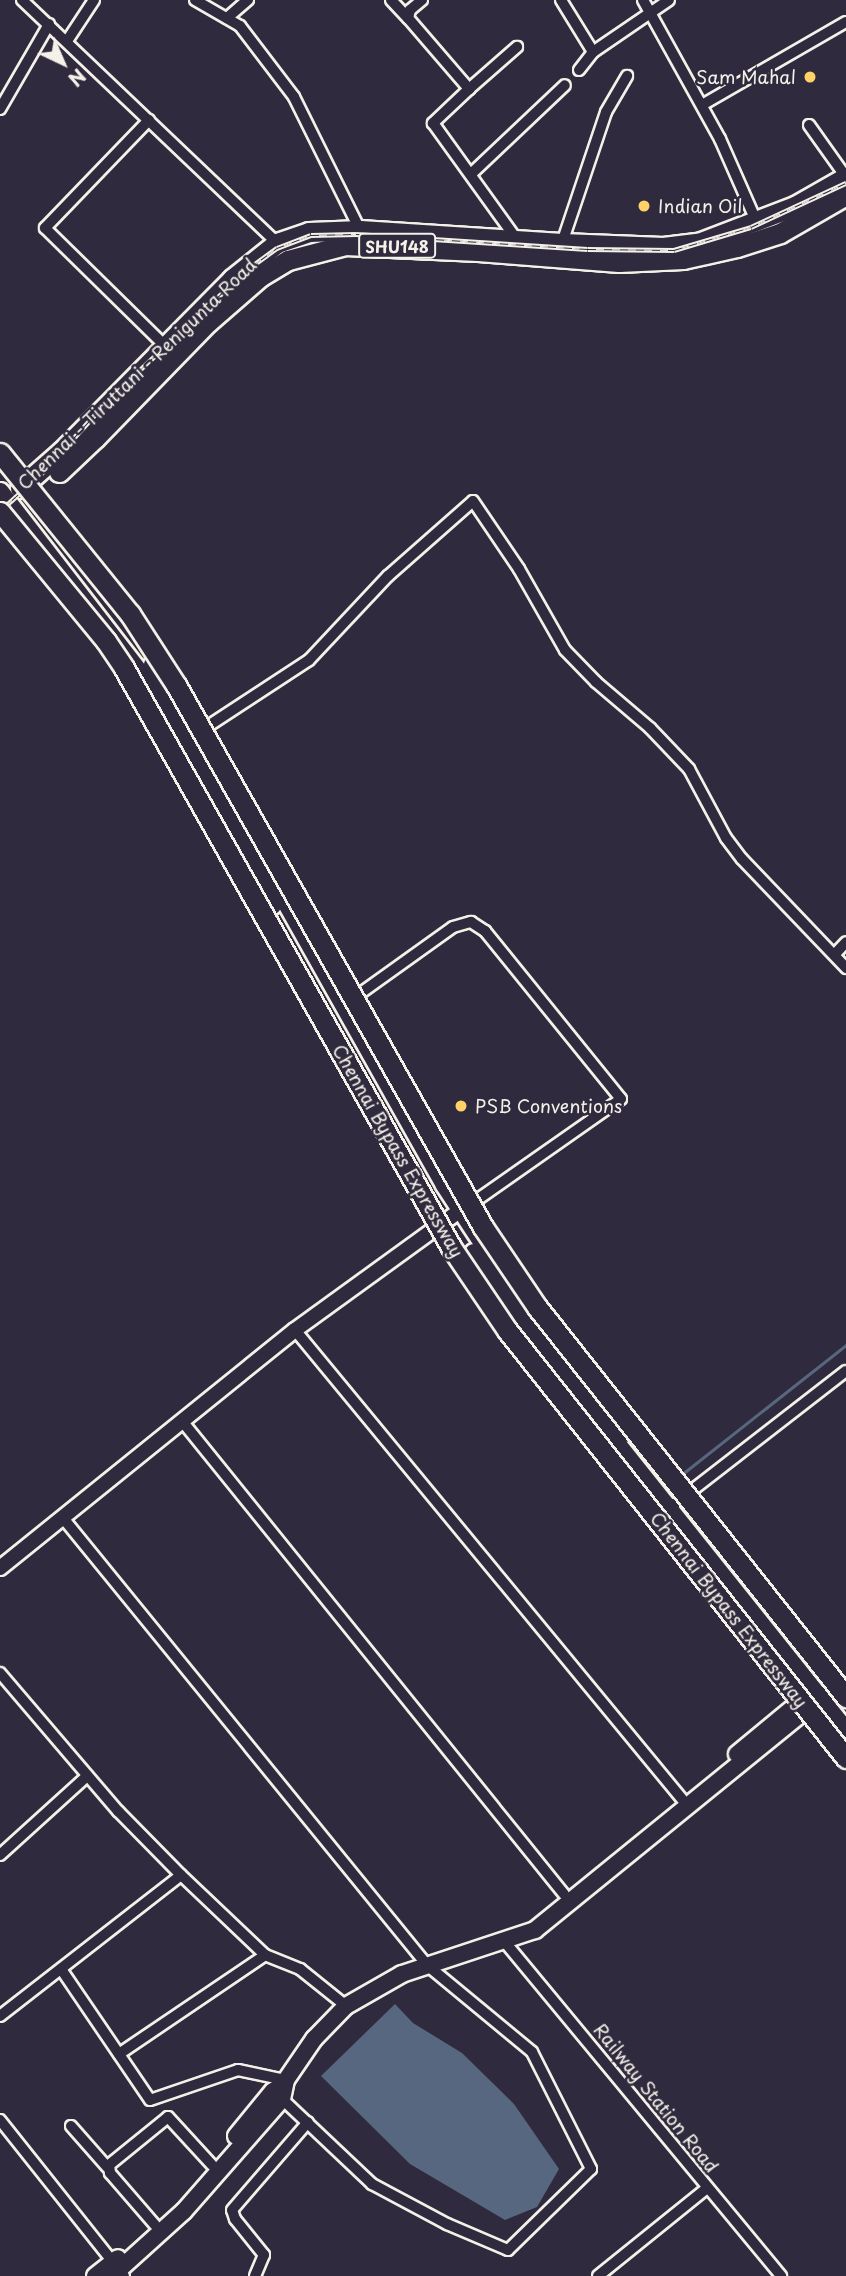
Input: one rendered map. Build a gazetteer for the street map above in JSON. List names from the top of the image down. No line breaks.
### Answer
{"streets":{"highway":["SHU148","Chennai - Tiruttani - Renigunta Road","Chennai Bypass Expressway"],"street":["Railway Station Road"]},"crossings":[["Chennai - Tiruttani - Renigunta Road","Chennai Bypass Expressway"]],"places":["Sam Mahal","Indian Oil","PSB Conventions"],"north":"bottom right"}
